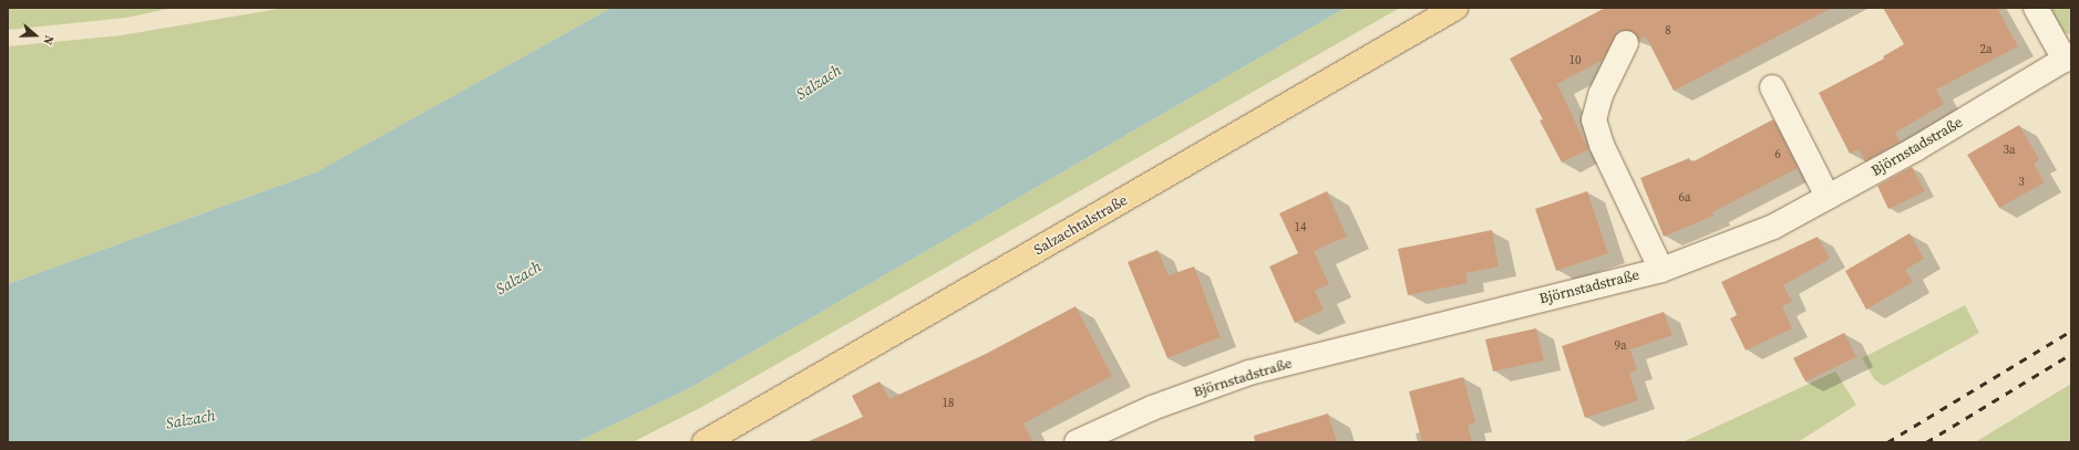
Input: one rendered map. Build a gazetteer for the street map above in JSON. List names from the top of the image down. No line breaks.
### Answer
{"streets":{"main road":["Salzachtalstraße"],"street":["Björnstadstraße"]},"water":["Salzach"],"house_numbers":["8","2a","10","3a","6","3","6a","14","9a","18"],"north":"right"}
